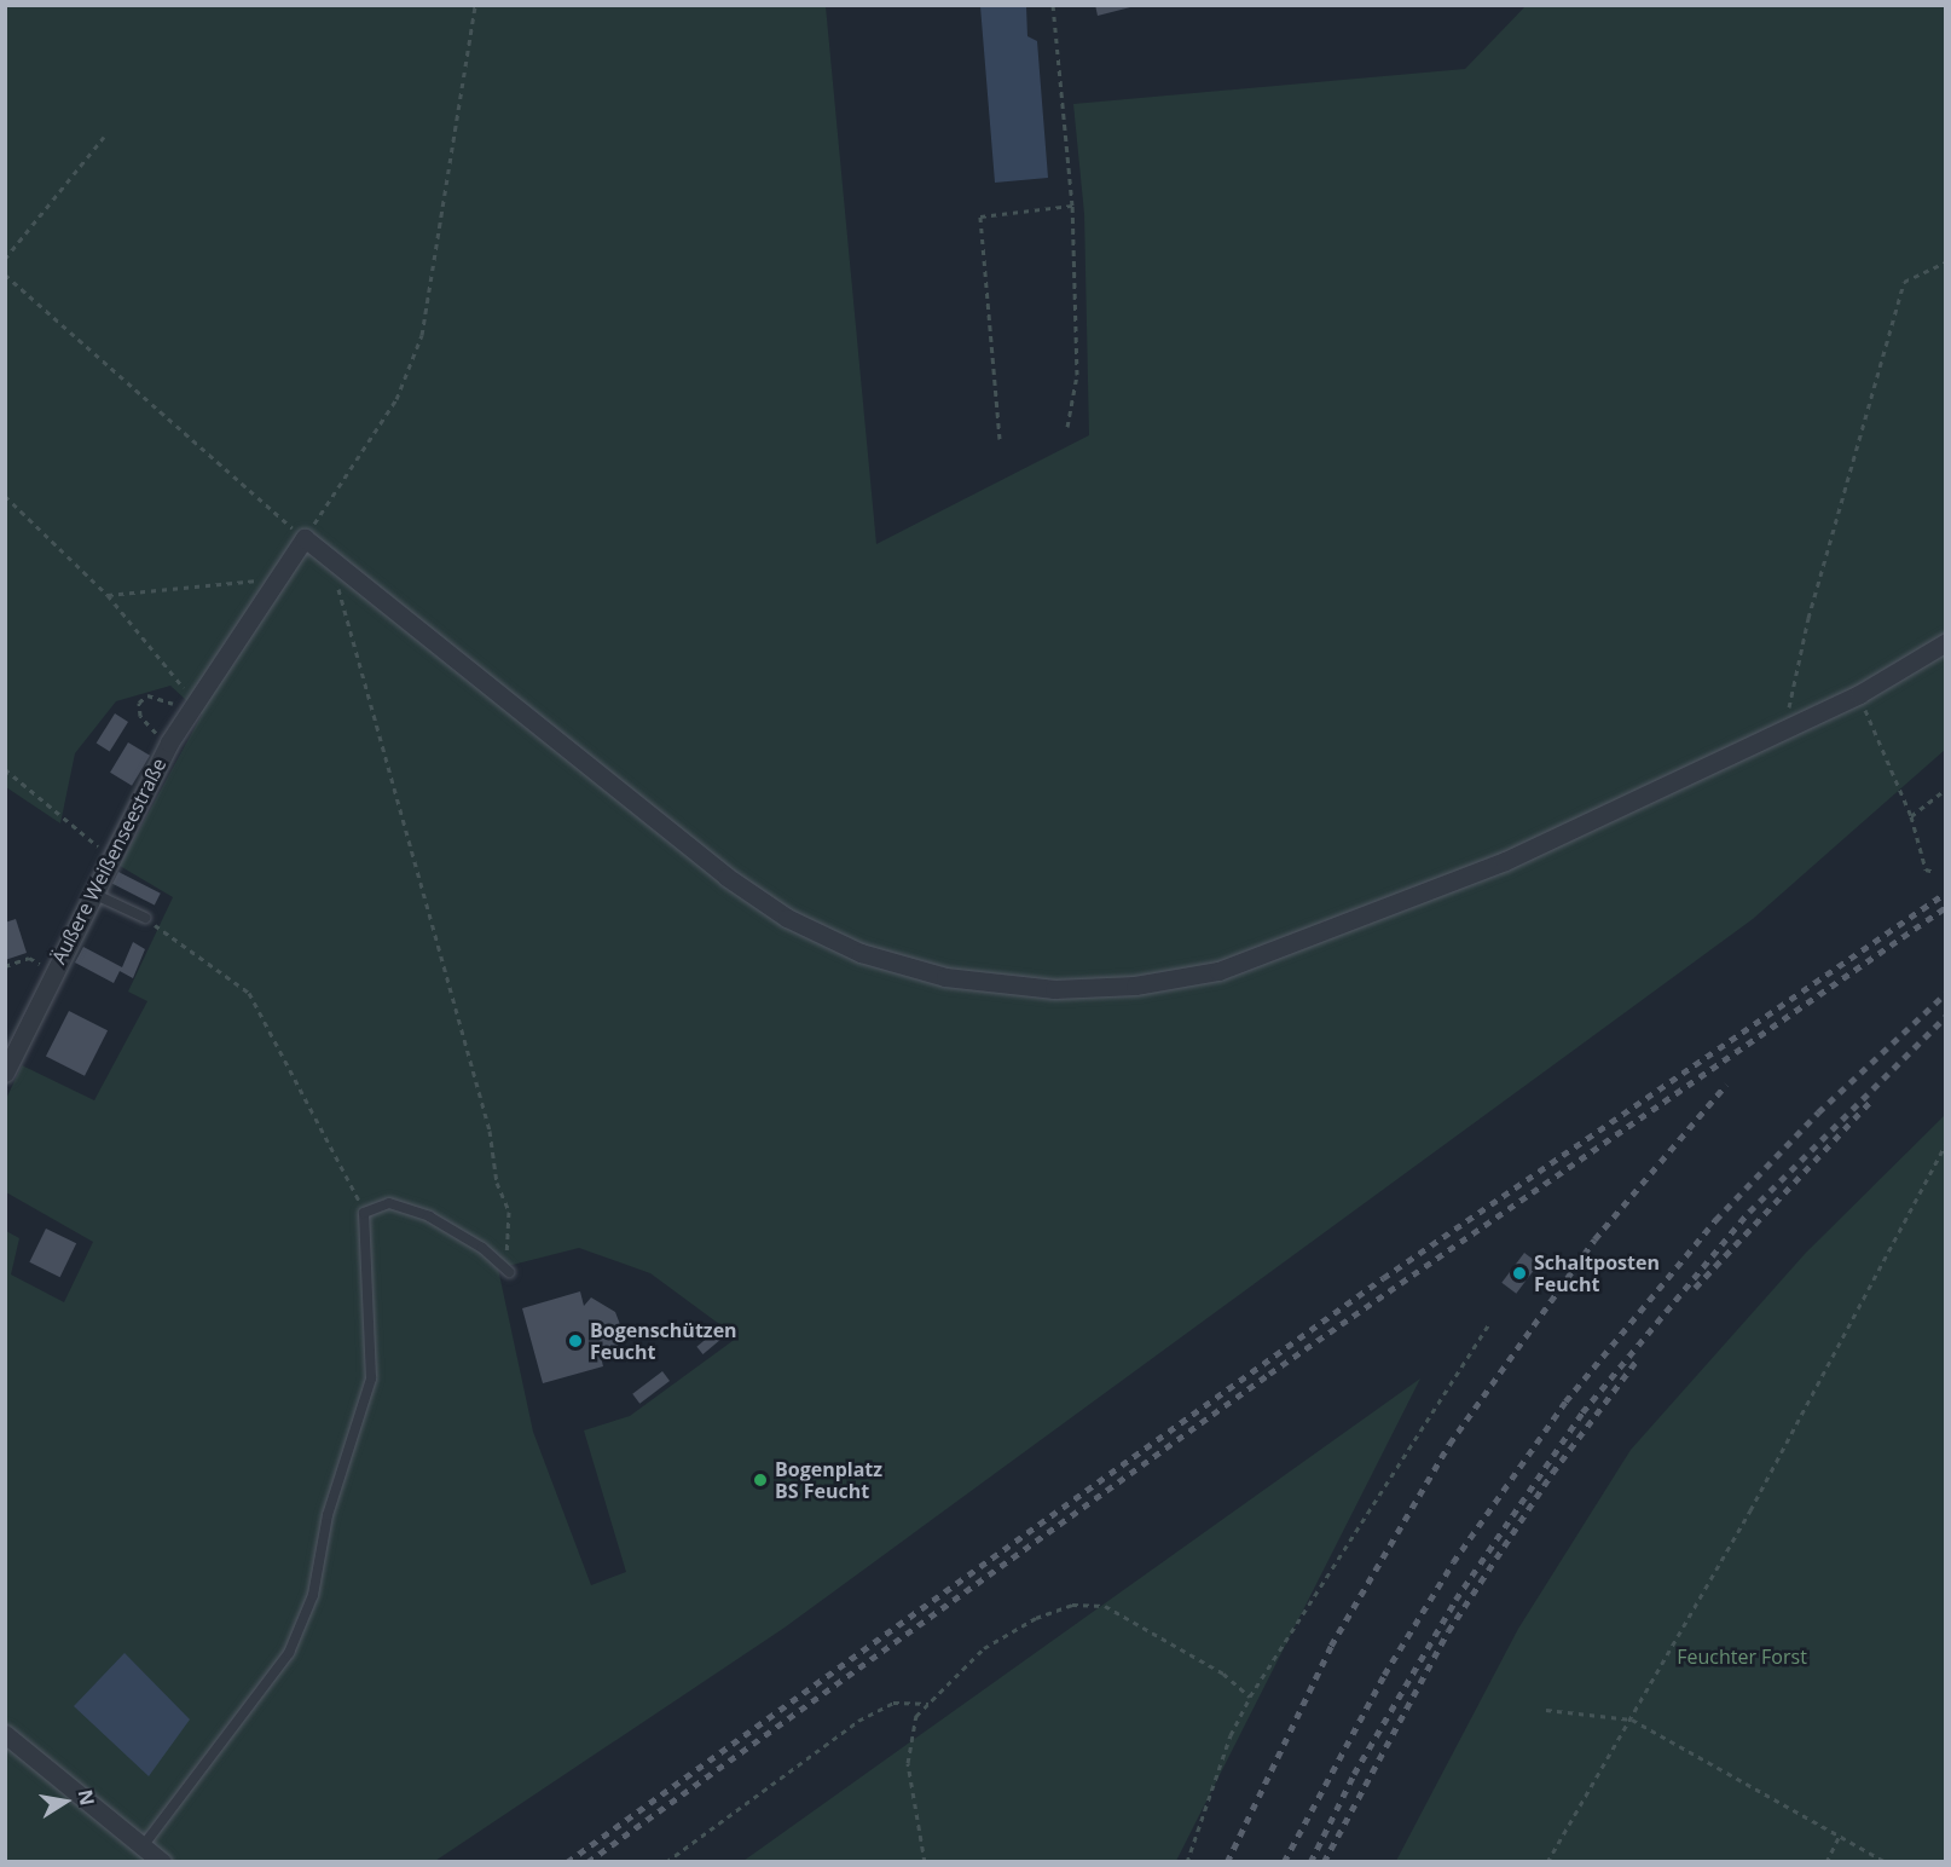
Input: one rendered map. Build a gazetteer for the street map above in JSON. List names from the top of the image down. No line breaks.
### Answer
{"streets":{"street":["Äußere Weißenseestraße"]},"parks":["Feuchter Forst"],"places":["Schaltposten Feucht","Bogenschützen Feucht","Bogenplatz BS Feucht"],"north":"right"}
